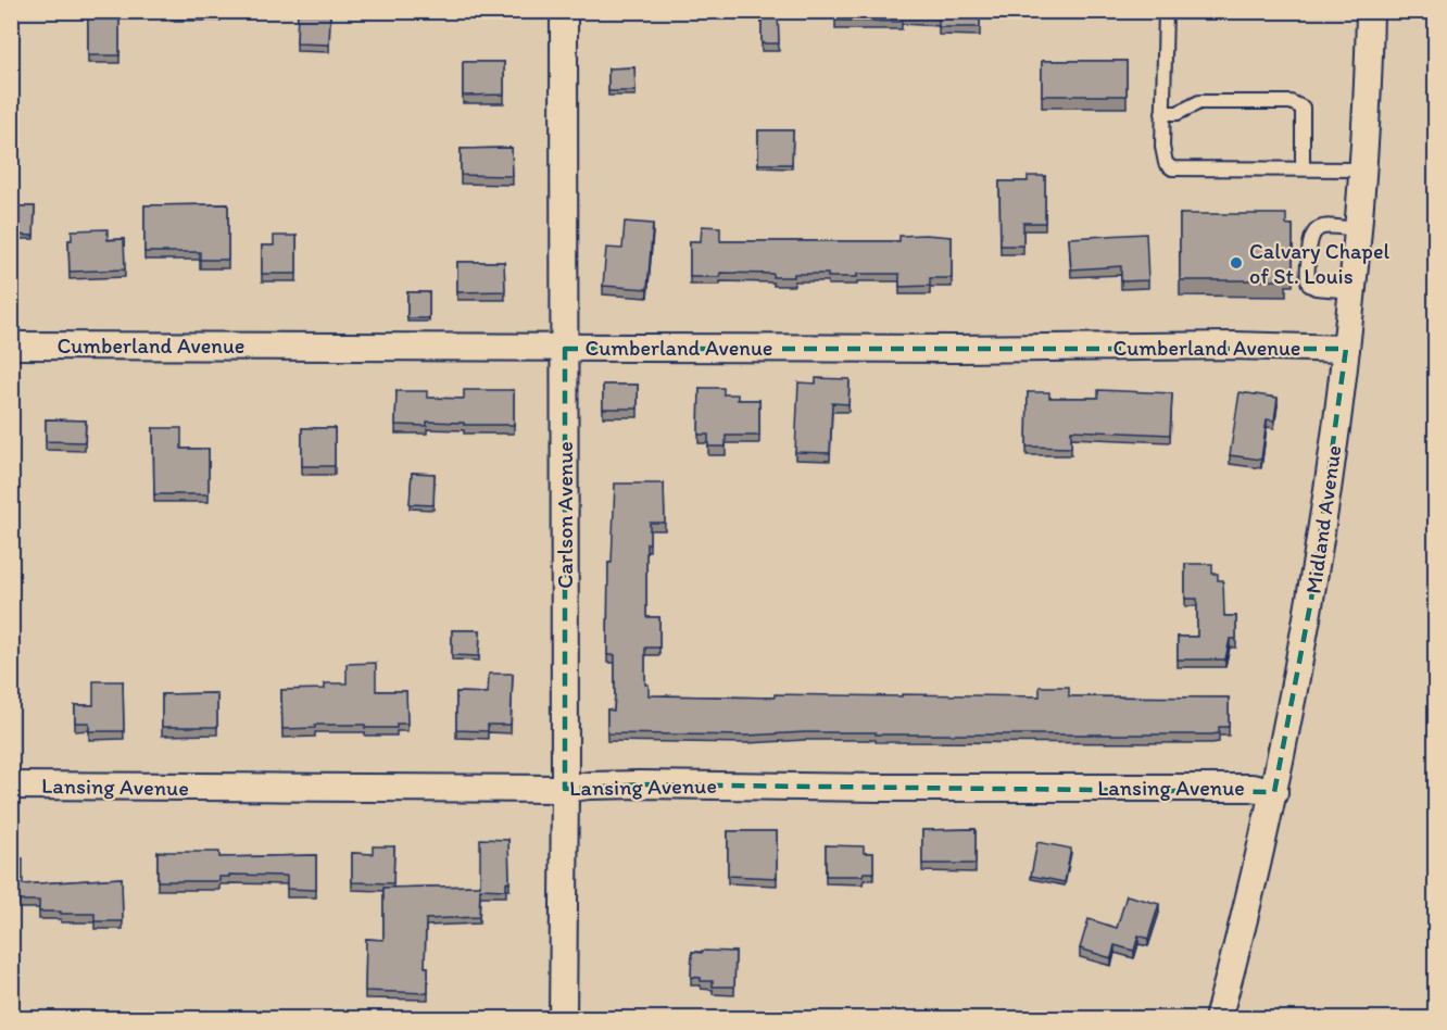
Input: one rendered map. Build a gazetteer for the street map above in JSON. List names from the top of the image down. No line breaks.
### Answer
{"streets":{"street":["Cumberland Avenue","Carlson Avenue","Midland Avenue","Lansing Avenue"]},"crossings":[["Cumberland Avenue","Carlson Avenue"],["Cumberland Avenue","Midland Avenue"],["Carlson Avenue","Lansing Avenue"],["Midland Avenue","Lansing Avenue"]],"places":["Calvary Chapel of St. Louis"]}
